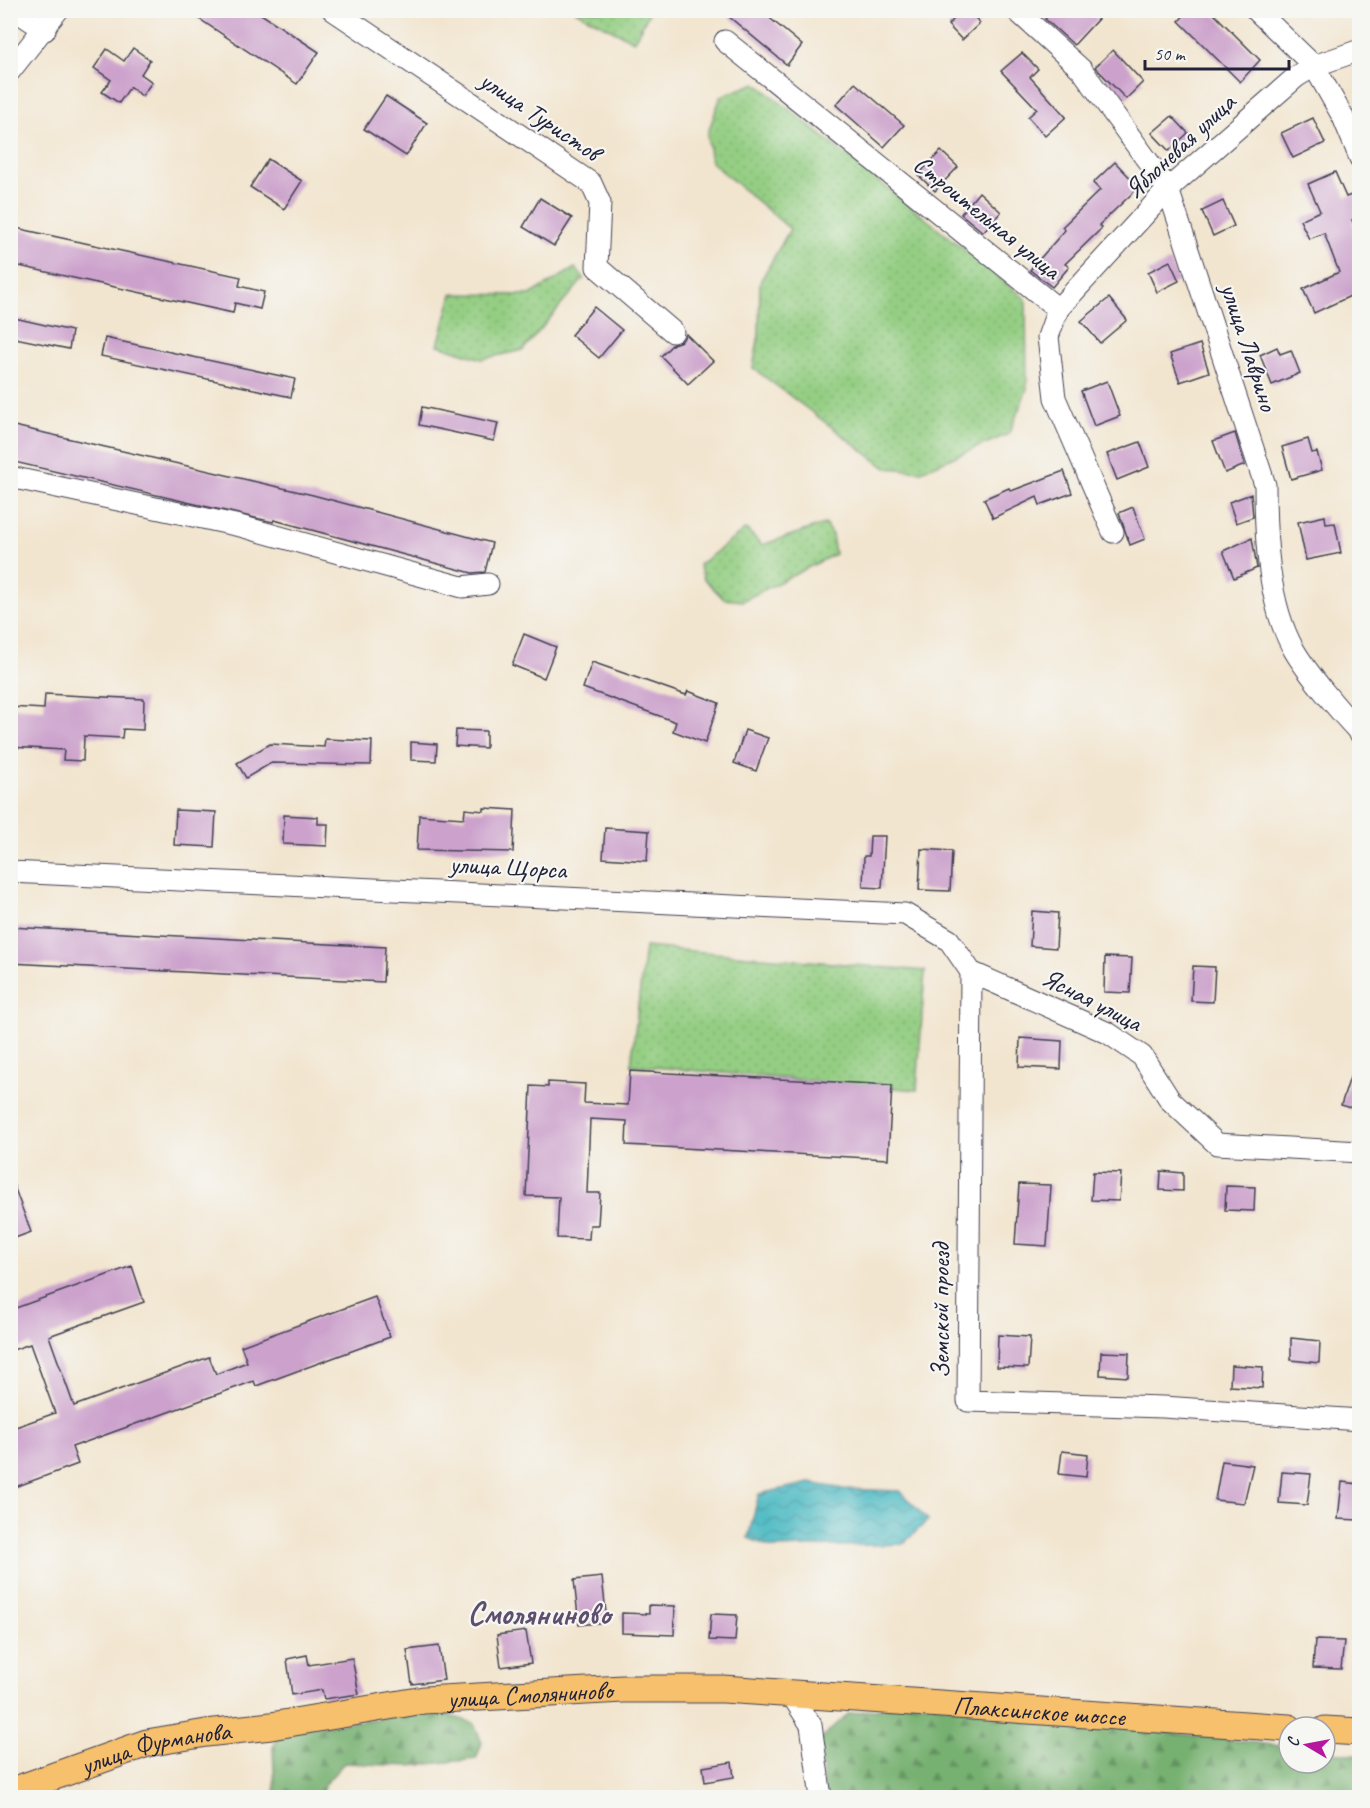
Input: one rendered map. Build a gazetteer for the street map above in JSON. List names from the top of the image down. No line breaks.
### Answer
{"streets":{"main road":["улица Смоляниново","Плаксинское шоссе","улица Фурманова"],"street":["улица Туристов","Яблоневая улица","Строительная улица","улица Лаврино","улица Щорса","Ясная улица","Земской проезд"]},"crossings":[["Яблоневая улица","Строительная улица"],["Яблоневая улица","улица Лаврино"],["улица Щорса","Ясная улица"],["улица Щорса","Земской проезд"],["Ясная улица","Земской проезд"],["улица Смоляниново","Плаксинское шоссе"],["улица Смоляниново","улица Фурманова"]],"districts":["Смоляниново"],"scale_bar":"50 m","north":"left"}
